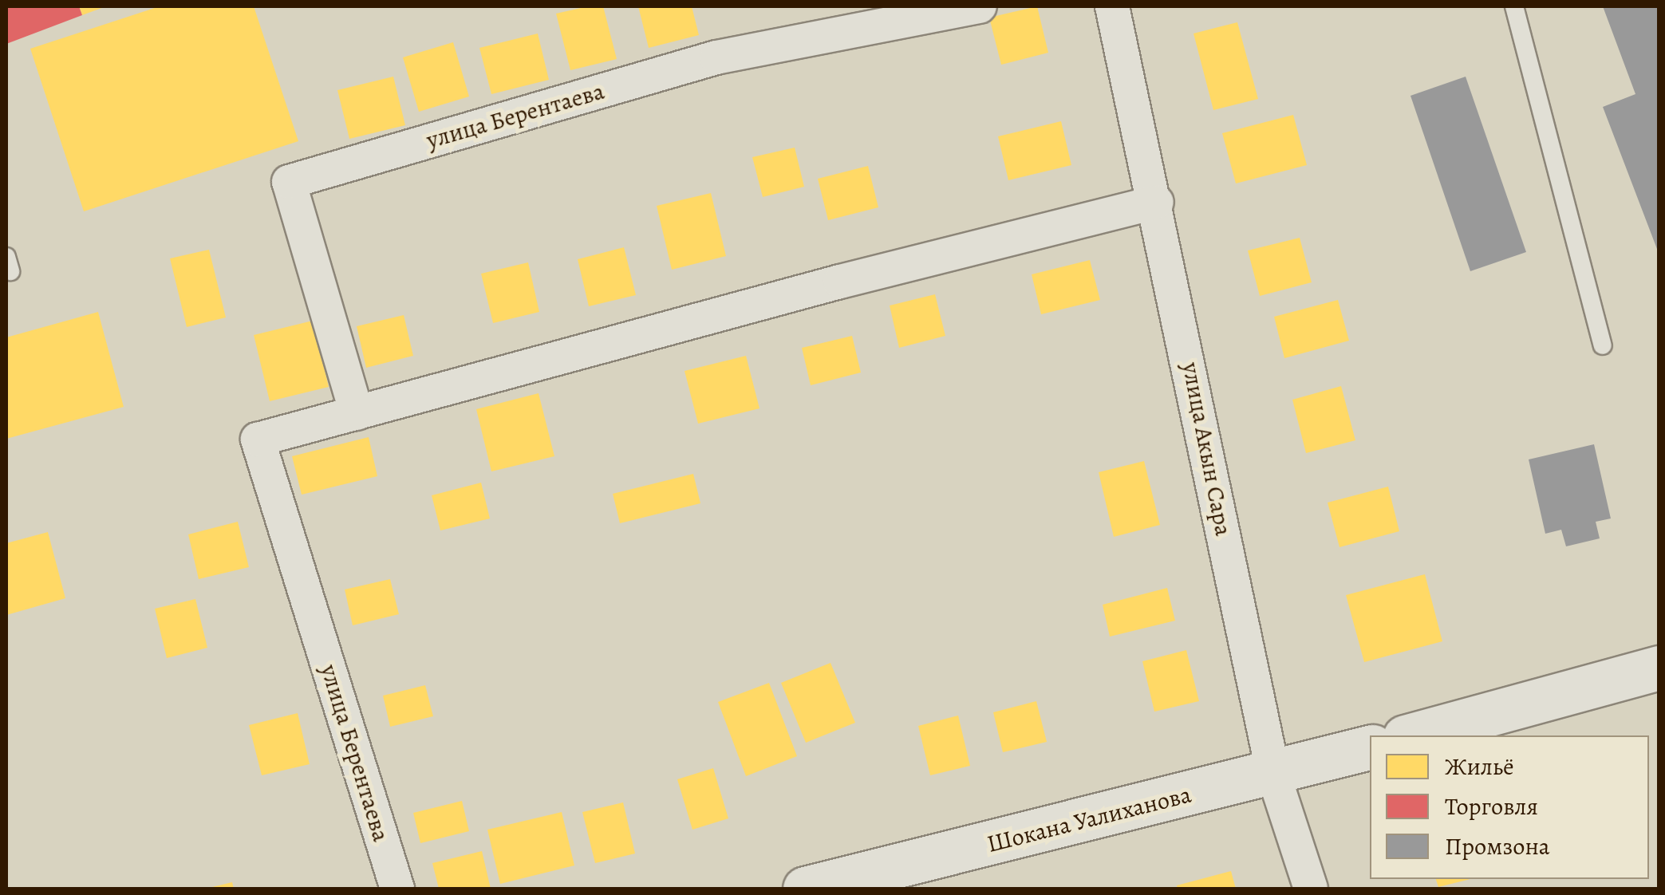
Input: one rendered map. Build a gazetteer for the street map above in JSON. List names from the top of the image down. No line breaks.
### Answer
{"streets":{"street":["улица Берентаева","улица Акын Сара","Шокана Уалиханова"]},"crossings":[["улица Берентаева","улица Акын Сара"],["улица Акын Сара","Шокана Уалиханова"]],"legend":["Жильё","Торговля","Промзона"]}
